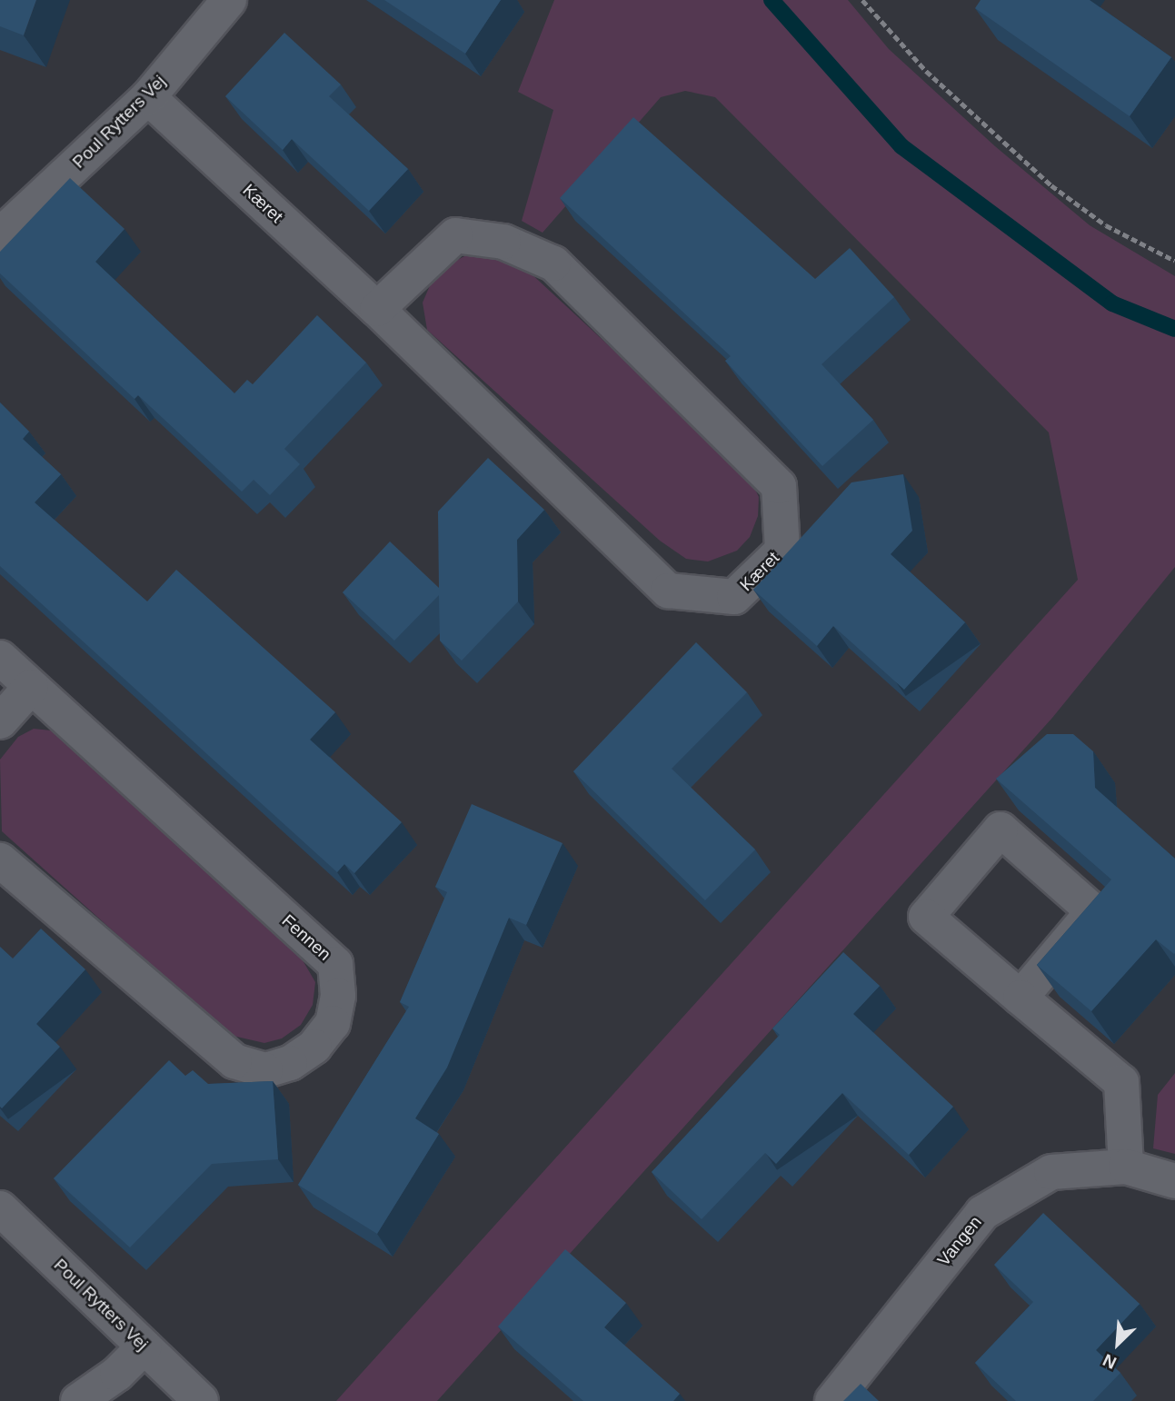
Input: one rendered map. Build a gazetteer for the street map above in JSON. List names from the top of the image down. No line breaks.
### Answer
{"streets":{"street":["Poul Rytters Vej","Kæret","Fennen","Vangen"]},"crossings":[["Poul Rytters Vej","Kæret"]],"north":"bottom left"}
